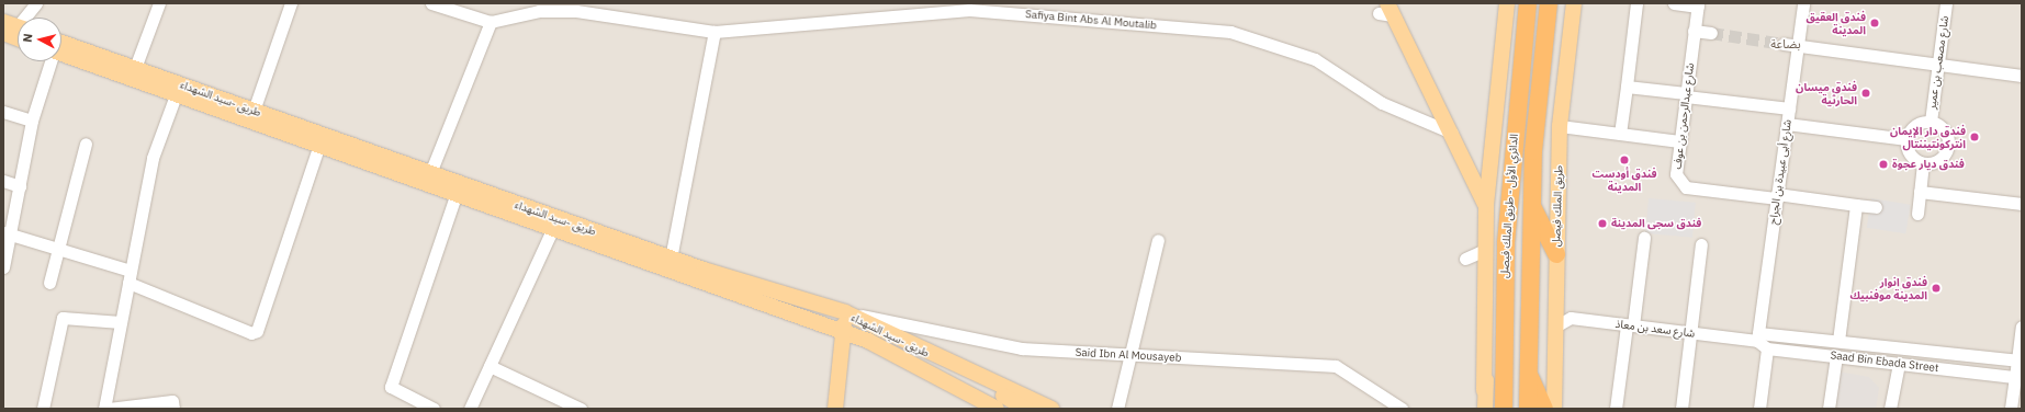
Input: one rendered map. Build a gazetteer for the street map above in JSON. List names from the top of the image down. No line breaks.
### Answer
{"streets":{"highway":["الدائري الأول - طريق الملك فيصل"],"main road":["طريق -سيد الشهداء","طريق الملك فيصل"],"street":["Safiya Bint Abs Al Moutalib","شارع مصعب بن عمير","شارع عبدالرحمن بن عوف","شارع أبى عبيدة بن الجراح","شارع سعد بن معاذ","Said Ibn Al Mousayeb","Saad Bin Ebada Street"]},"crossings":[["طريق -سيد الشهداء","Said Ibn Al Mousayeb"],["شارع عبدالرحمن بن عوف","شارع أبى عبيدة بن الجراح"],["شارع أبى عبيدة بن الجراح","شارع سعد بن معاذ"],["طريق الملك فيصل","شارع سعد بن معاذ"]],"districts":["بضاعة"],"places":["فندق العقيق المدينة","فندق ميسان الحارثية","فندق دار الإيمان انتركونتيننتال","فندق أودست المدينة","فندق ديار عجوة","فندق سجى المدينة","فندق انوار المدينة موفنبيك"],"north":"left"}
